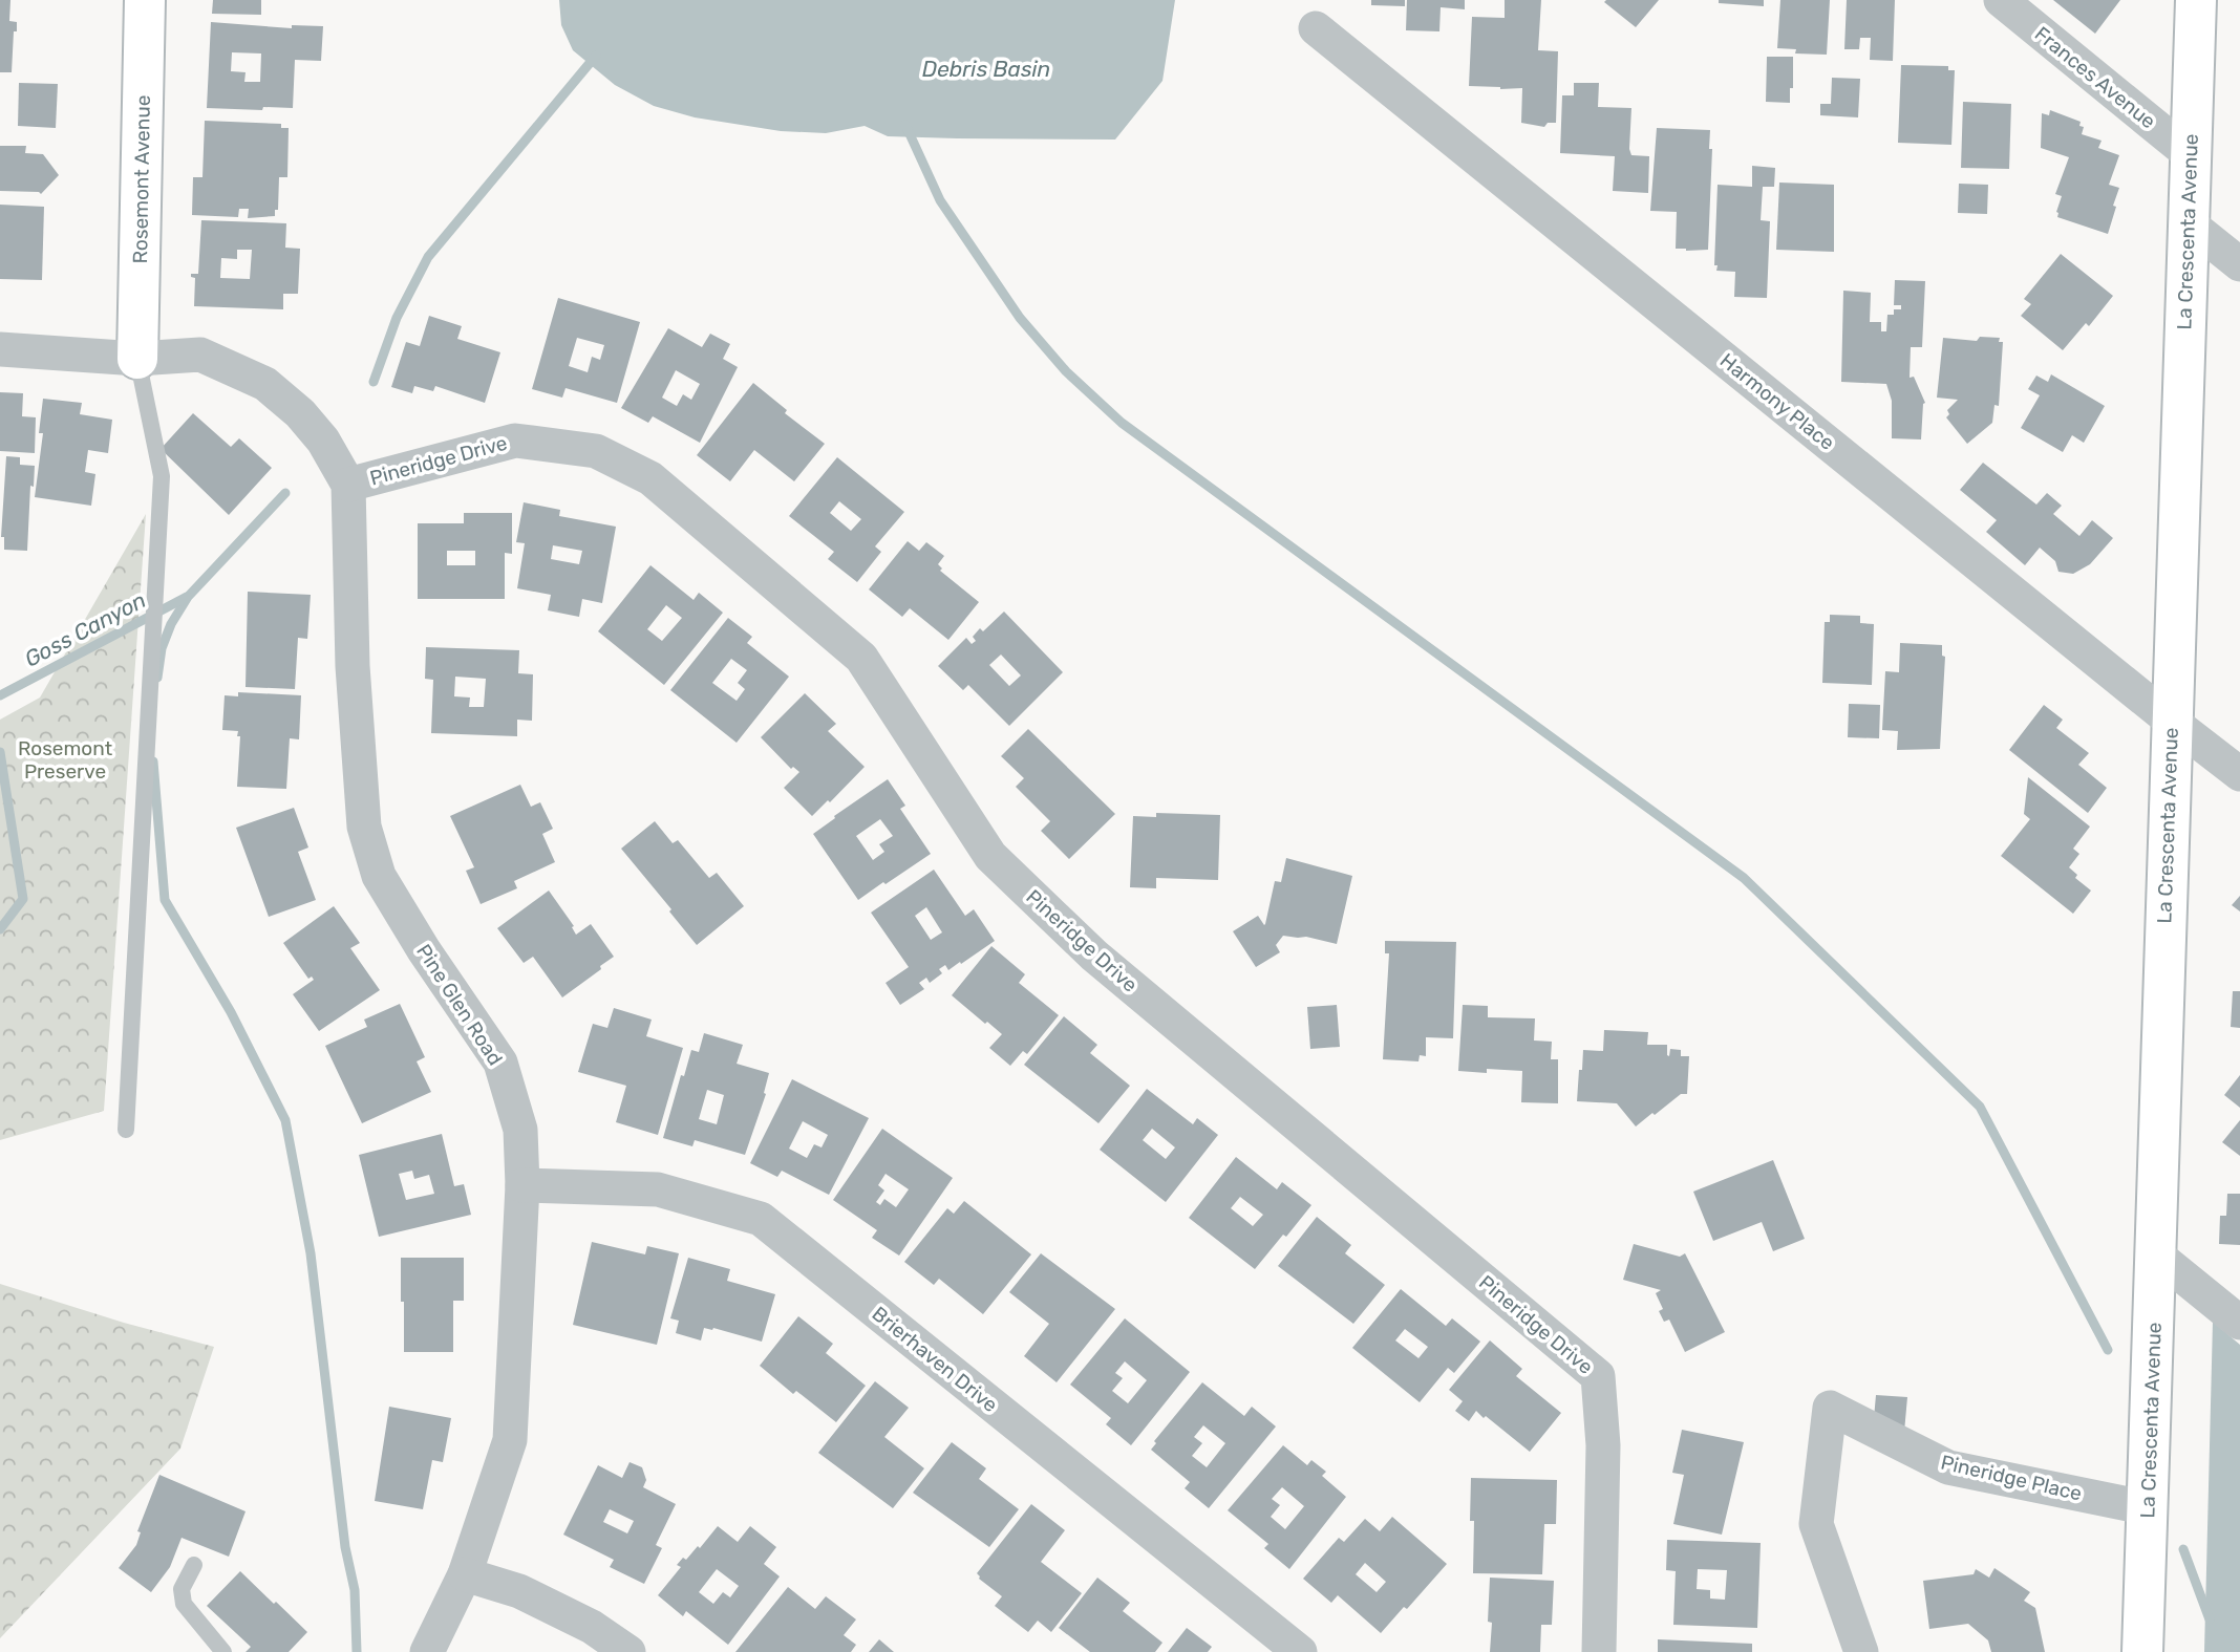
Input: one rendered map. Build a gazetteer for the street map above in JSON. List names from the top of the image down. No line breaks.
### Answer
{"streets":{"street":["Frances Avenue","Rosemont Avenue","La Crescenta Avenue","Harmony Place","Pineridge Drive","Pine Glen Road","Brierhaven Drive","Pineridge Place"]},"crossings":[["Frances Avenue","La Crescenta Avenue"],["La Crescenta Avenue","Harmony Place"],["La Crescenta Avenue","Pineridge Place"],["Pineridge Drive","Pine Glen Road"],["Pine Glen Road","Brierhaven Drive"]],"water":["Debris Basin","Goss Canyon"],"parks":["Rosemont Preserve"]}
